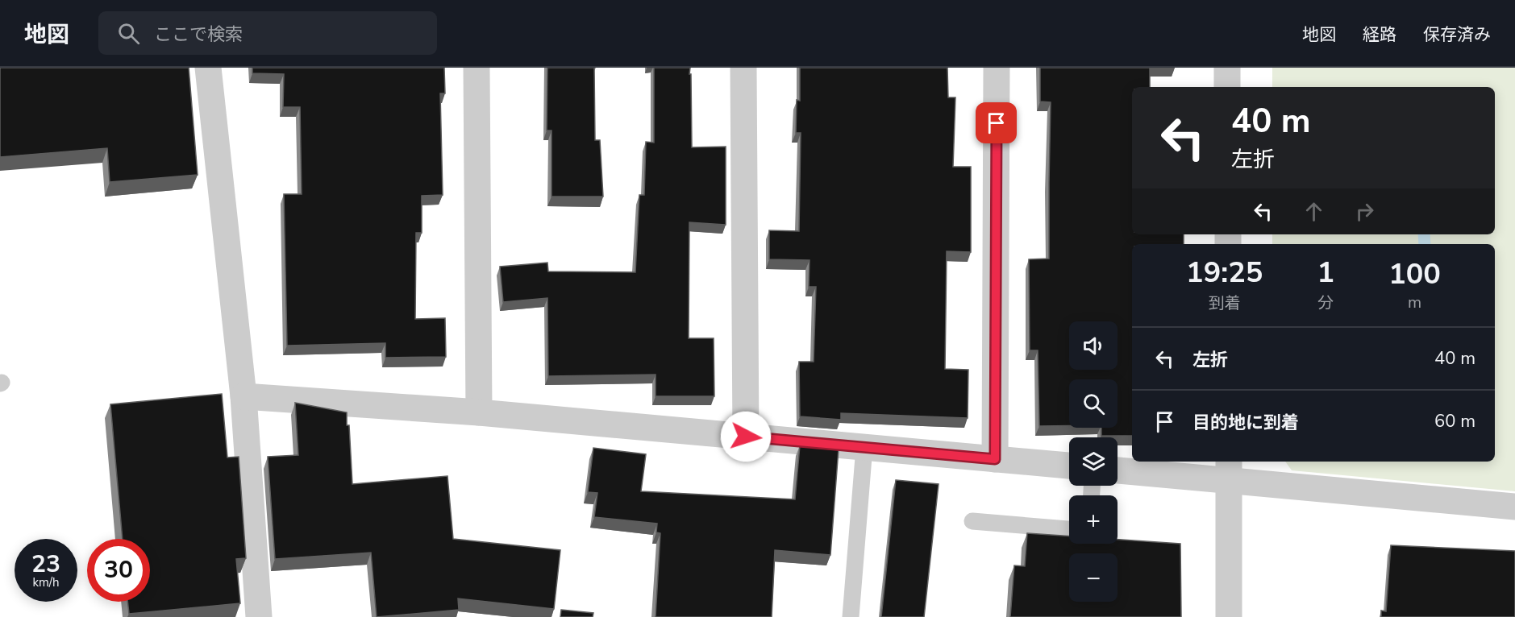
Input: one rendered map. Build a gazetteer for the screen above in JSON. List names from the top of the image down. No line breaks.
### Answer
{"page":{"header":"地図","search":"ここで検索","nav":["地図","経路","保存済み"],"turn":["40 m","左折"],"eta":["19:25","到着","1","分","100","m"],"map_buttons":["+","−"],"list":[{"name":"左折","value":"40 m"},{"name":"目的地に到着","value":"60 m"}],"speed":"23 km/h","limit":"30"}}
